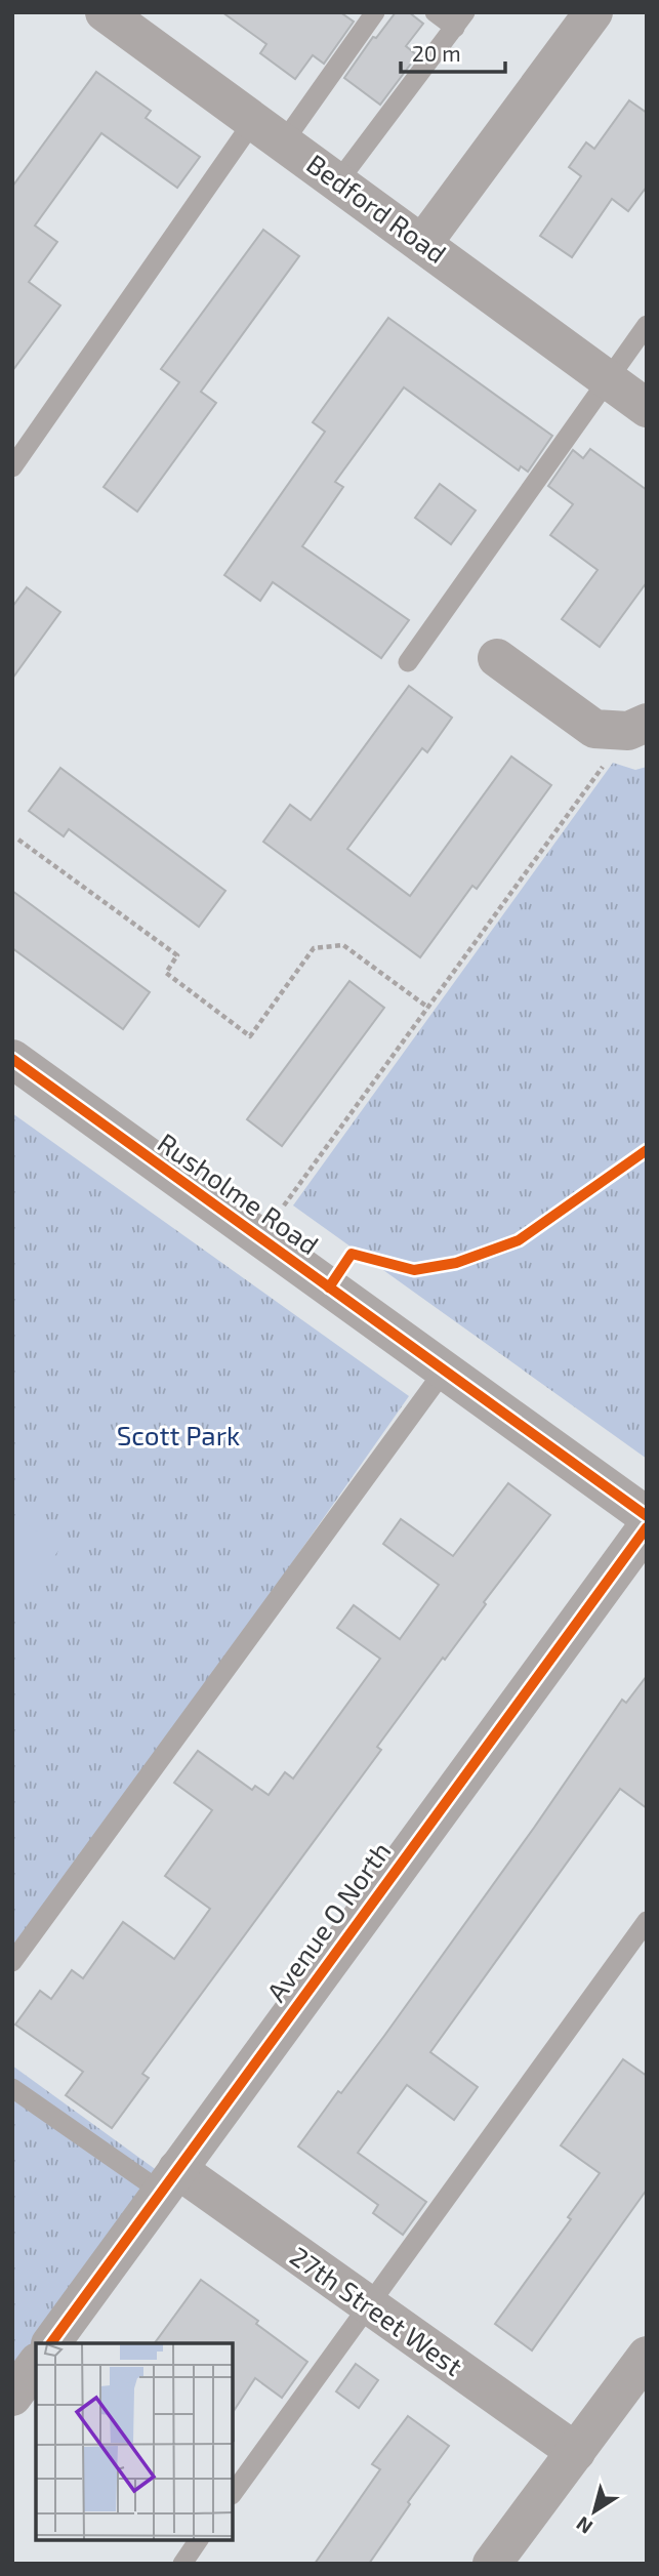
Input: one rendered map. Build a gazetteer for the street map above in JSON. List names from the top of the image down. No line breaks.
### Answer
{"streets":{"street":["Bedford Road","Rusholme Road","Avenue O North","27th Street West"]},"crossings":[["Avenue O North","27th Street West"]],"parks":["Scott Park"],"scale_bar":"20 m","north":"bottom left"}
